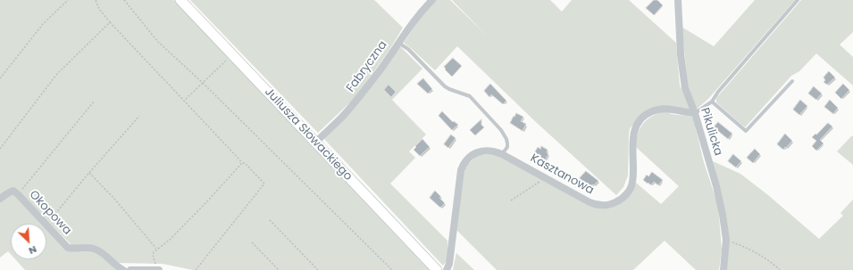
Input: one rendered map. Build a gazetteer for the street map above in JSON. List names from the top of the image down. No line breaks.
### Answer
{"streets":{"street":["Fabryczna","Pikulicka","Juliusza Słowackiego","Kasztanowa","Okopowa"]},"crossings":[["Fabryczna","Juliusza Słowackiego"],["Pikulicka","Kasztanowa"]],"north":"bottom right"}
